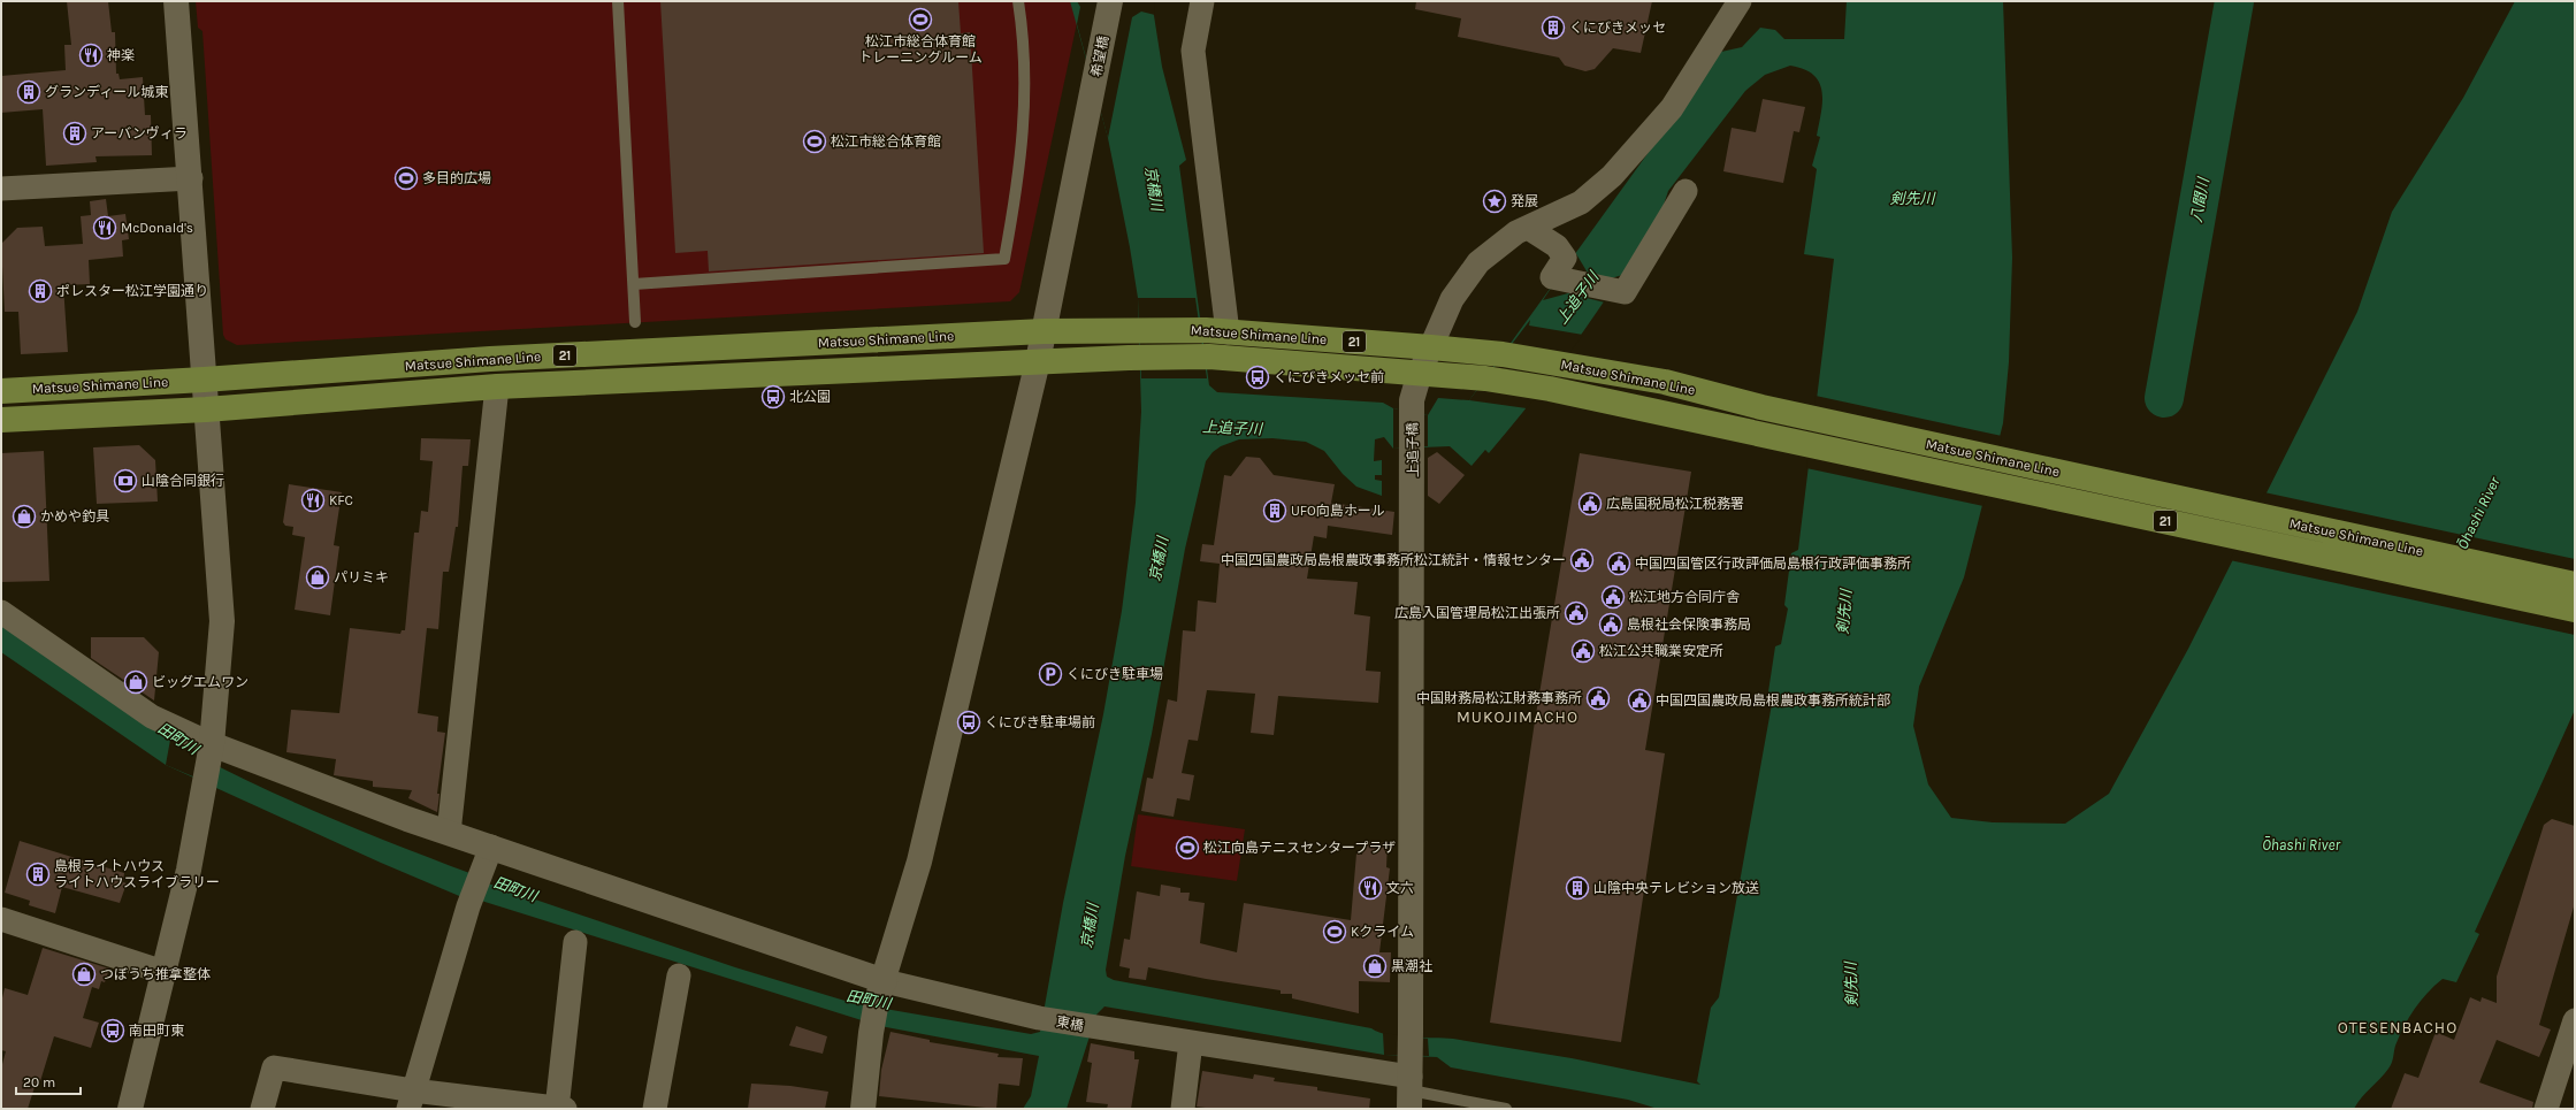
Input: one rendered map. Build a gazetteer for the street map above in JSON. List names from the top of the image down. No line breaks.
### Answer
{"streets":{"main road":["Matsue Shimane Line","21"],"street":["希望橋","上追子橋","東橋"]},"crossings":[["希望橋","Matsue Shimane Line"],["希望橋","東橋"],["Matsue Shimane Line","上追子橋"],["上追子橋","東橋"]],"districts":["MUKOJIMACHO","OTESENBACHO"],"water":["京橋川","剣先川","八間川","上追子川","Ōhashi River","田町川"],"places":{"sports":["松江市総合体育館 トレーニングルーム","松江市総合体育館","多目的広場","松江向島テニスセンタープラザ","Kクライム"],"building":["くにびきメッセ","グランディール城東","アーバンヴィラ","ポレスター松江学園通り","UFO向島ホール","島根ライトハウス ライトハウスライブラリー","山陰中央テレビション放送"],"restaurant":["神楽","McDonald's","KFC","文六"],"place":["発展"],"bus stop":["くにびきメッセ前","北公園","くにびき駐車場前","南田町東"],"bank":["山陰合同銀行"],"public building":["広島国税局松江税務署","中国四国農政局島根農政事務所松江統計・情報センター","中国四国管区行政評価局島根行政評価事務所","松江地方合同庁舎","広島入国管理局松江出張所","島根社会保険事務局","松江公共職業安定所","中国財務局松江財務事務所","中国四国農政局島根農政事務所統計部"],"shop":["かめや釣具","パリミキ","ビッグエムワン","黒潮社","つぼうち推拿整体"],"parking":["くにびき駐車場"]},"scale_bar":"20 m"}
